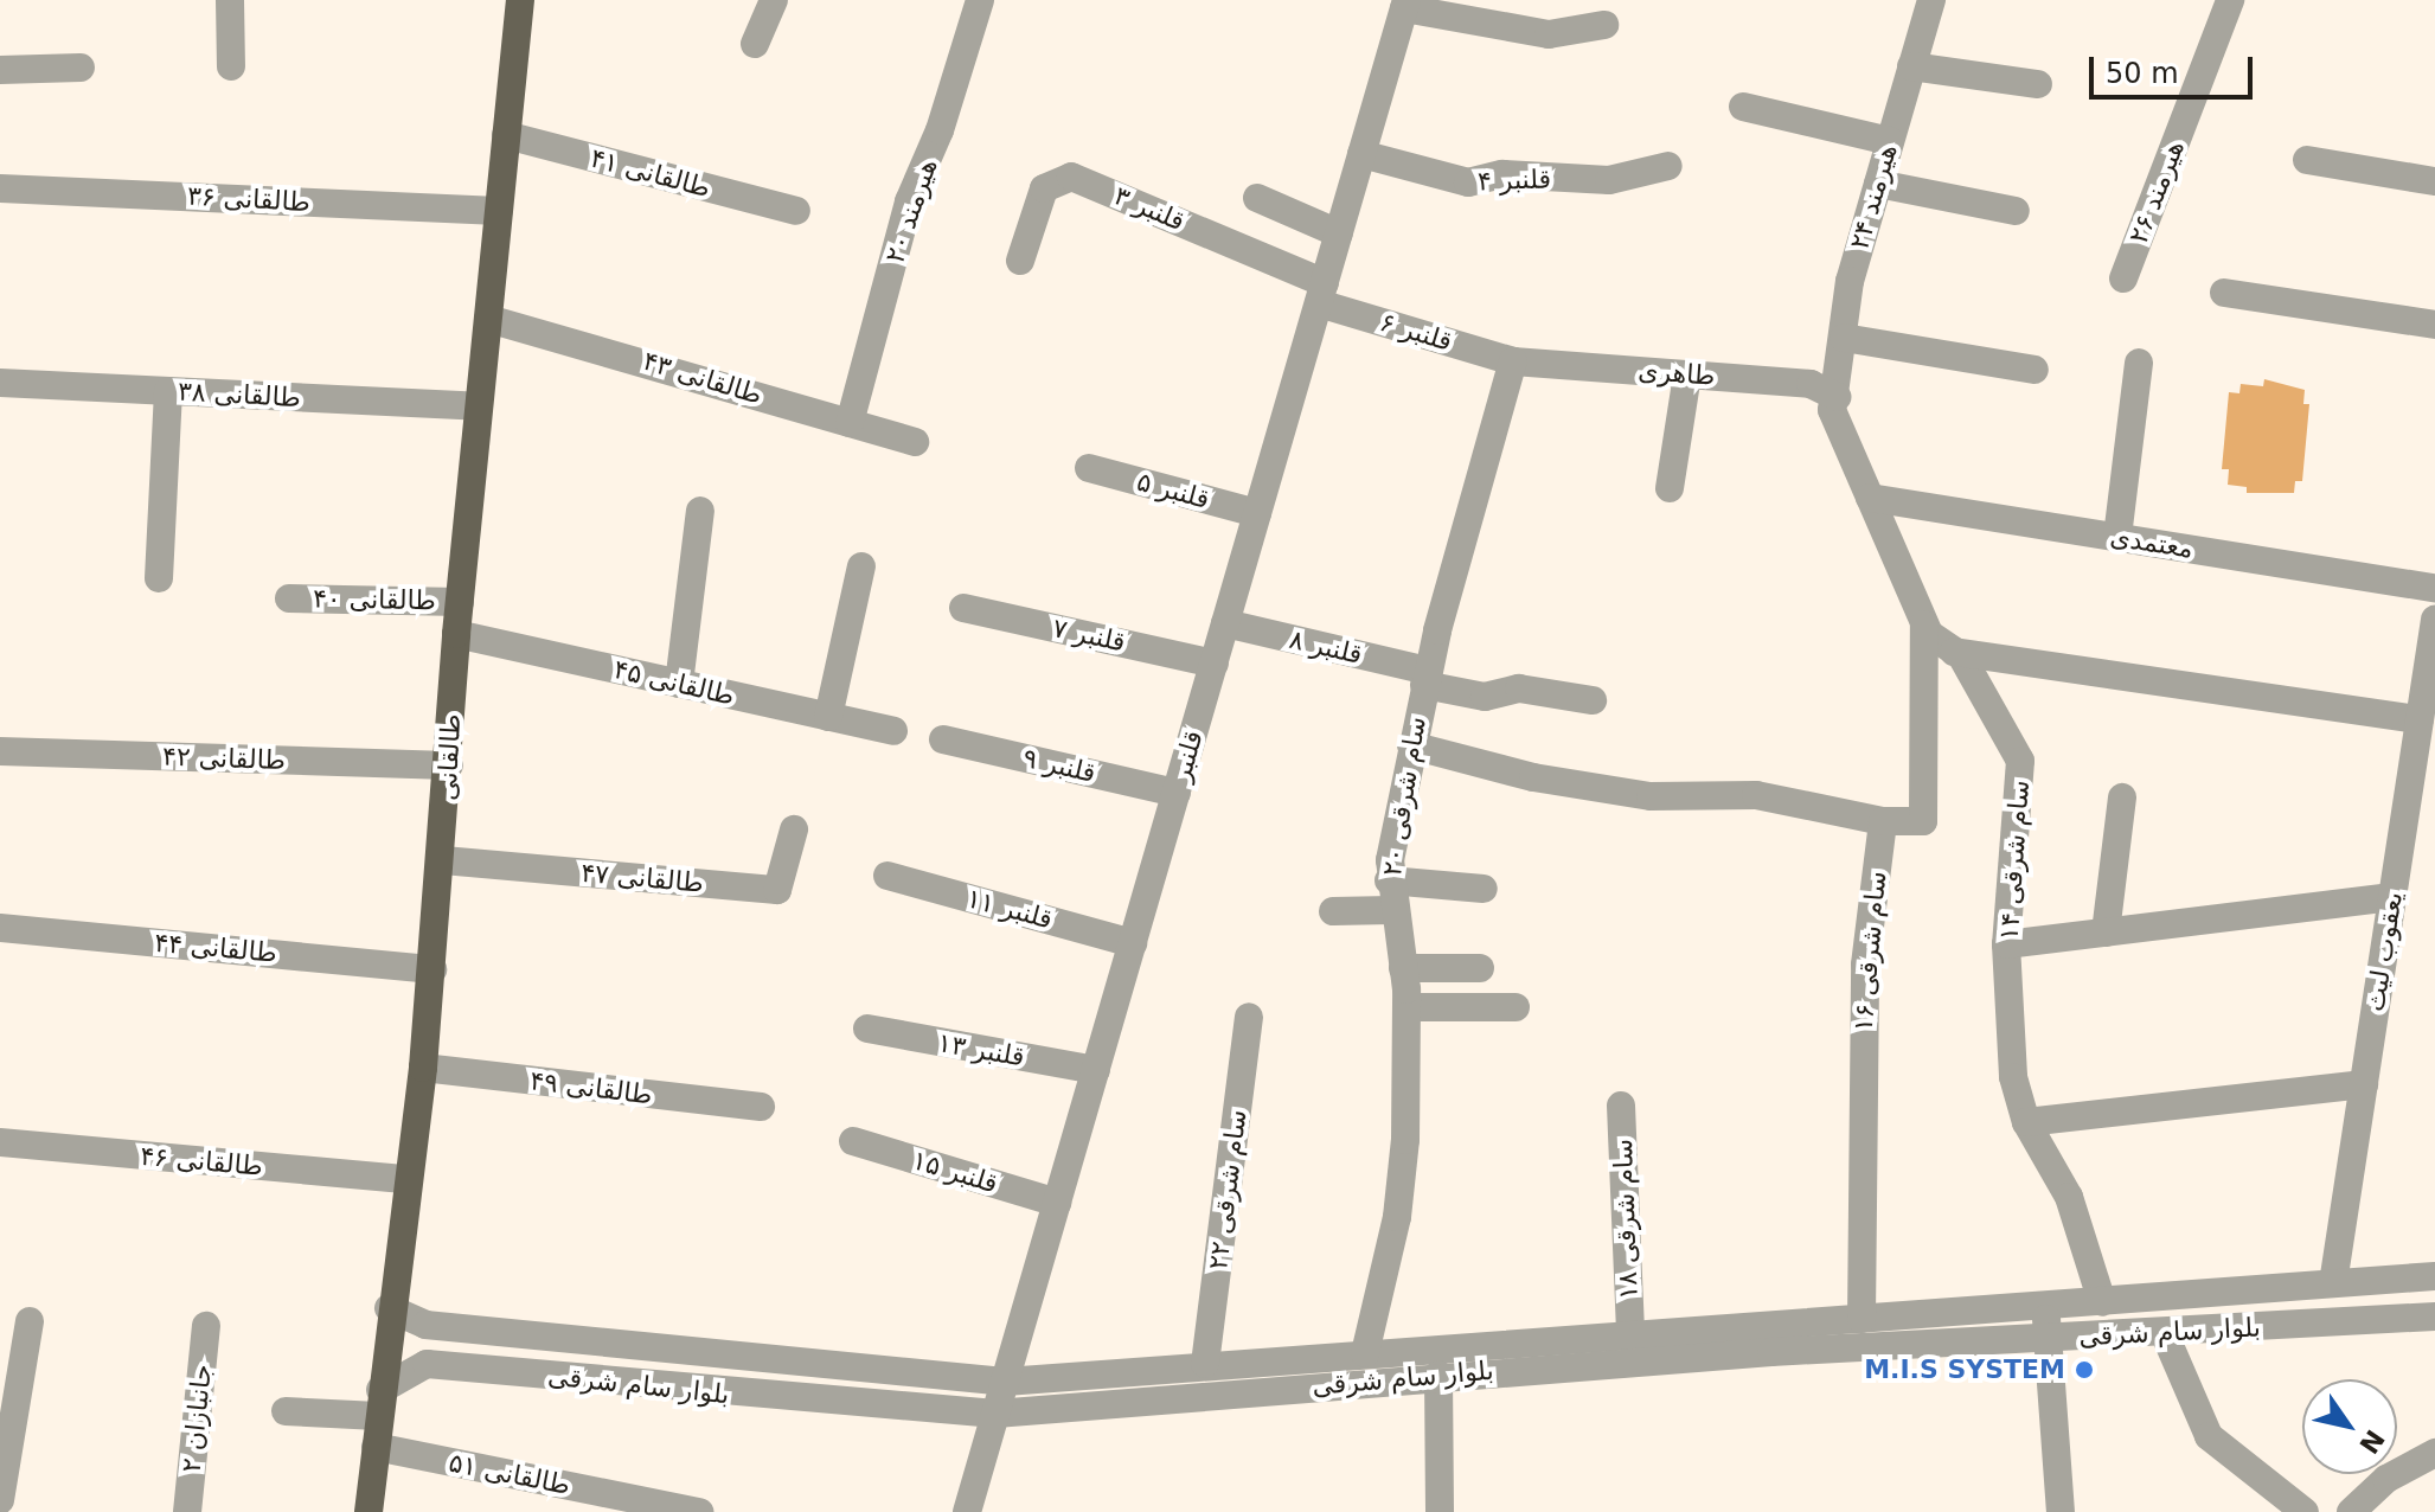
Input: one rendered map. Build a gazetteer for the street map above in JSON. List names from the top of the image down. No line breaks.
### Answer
{"streets":{"main road":["طالقانی"],"street":["طالقانی ۴۱","قلنبر ۴","هیرمند ۲۶","هیرمند ۲۴","طالقانی ۳۶","قلنبر ۳","هیرمند ۲۰","قلنبر ۶","طاهری","طالقانی ۴۳","طالقانی ۳۸","قلنبر ۵","معتمدی","طالقانی ۴۰","قلنبر ۷","قلنبر ۸","طالقانی ۴۵","قلنبر","طالقانی ۴۲","قلنبر ۹","سام شرقی ۲۰","سام شرقی ۱۴","طالقانی ۴۷","قلنبر ۱۱","طالقانی ۴۴","سام شرقی ۱۶","یعقوب لیث","قلنبر ۱۳","طالقانی ۴۹","طالقانی ۴۶","قلنبر ۱۵","سام شرقی ۲۲","سام شرقی ۱۸","بلوار سام شرقی","جانبازان ۲","طالقانی ۵۱"]},"crossings":[["طالقانی ۴۱","طالقانی"],["قلنبر ۴","قلنبر"],["هیرمند ۲۴","طاهری"],["هیرمند ۲۴","سام شرقی ۱۴"],["طالقانی ۳۶","طالقانی"],["قلنبر ۳","قلنبر ۶"],["قلنبر ۳","قلنبر"],["هیرمند ۲۰","طالقانی ۴۳"],["قلنبر ۶","طاهری"],["قلنبر ۶","قلنبر"],["قلنبر ۶","سام شرقی ۲۰"],["طاهری","سام شرقی ۲۰"],["طاهری","سام شرقی ۱۴"],["طالقانی ۴۳","طالقانی"],["طالقانی ۳۸","طالقانی"],["قلنبر ۵","قلنبر"],["معتمدی","سام شرقی ۱۴"],["طالقانی ۴۰","طالقانی"],["قلنبر ۷","قلنبر"],["قلنبر ۸","قلنبر"],["قلنبر ۸","سام شرقی ۲۰"],["طالقانی ۴۵","طالقانی"],["قلنبر","قلنبر ۹"],["قلنبر","قلنبر ۱۱"],["قلنبر","قلنبر ۱۳"],["قلنبر","قلنبر ۱۵"],["قلنبر","بلوار سام شرقی"],["طالقانی","طالقانی ۴۲"],["طالقانی","طالقانی ۴۷"],["طالقانی","طالقانی ۴۴"],["طالقانی","طالقانی ۴۹"],["طالقانی","طالقانی ۴۶"],["طالقانی","بلوار سام شرقی"],["طالقانی","طالقانی ۵۱"],["سام شرقی ۲۰","بلوار سام شرقی"],["سام شرقی ۱۴","بلوار سام شرقی"],["سام شرقی ۱۶","بلوار سام شرقی"],["یعقوب لیث","بلوار سام شرقی"],["سام شرقی ۲۲","بلوار سام شرقی"],["سام شرقی ۱۸","بلوار سام شرقی"]],"places":["M.I.S SYSTEM"],"scale_bar":"50 m","north":"bottom right"}
